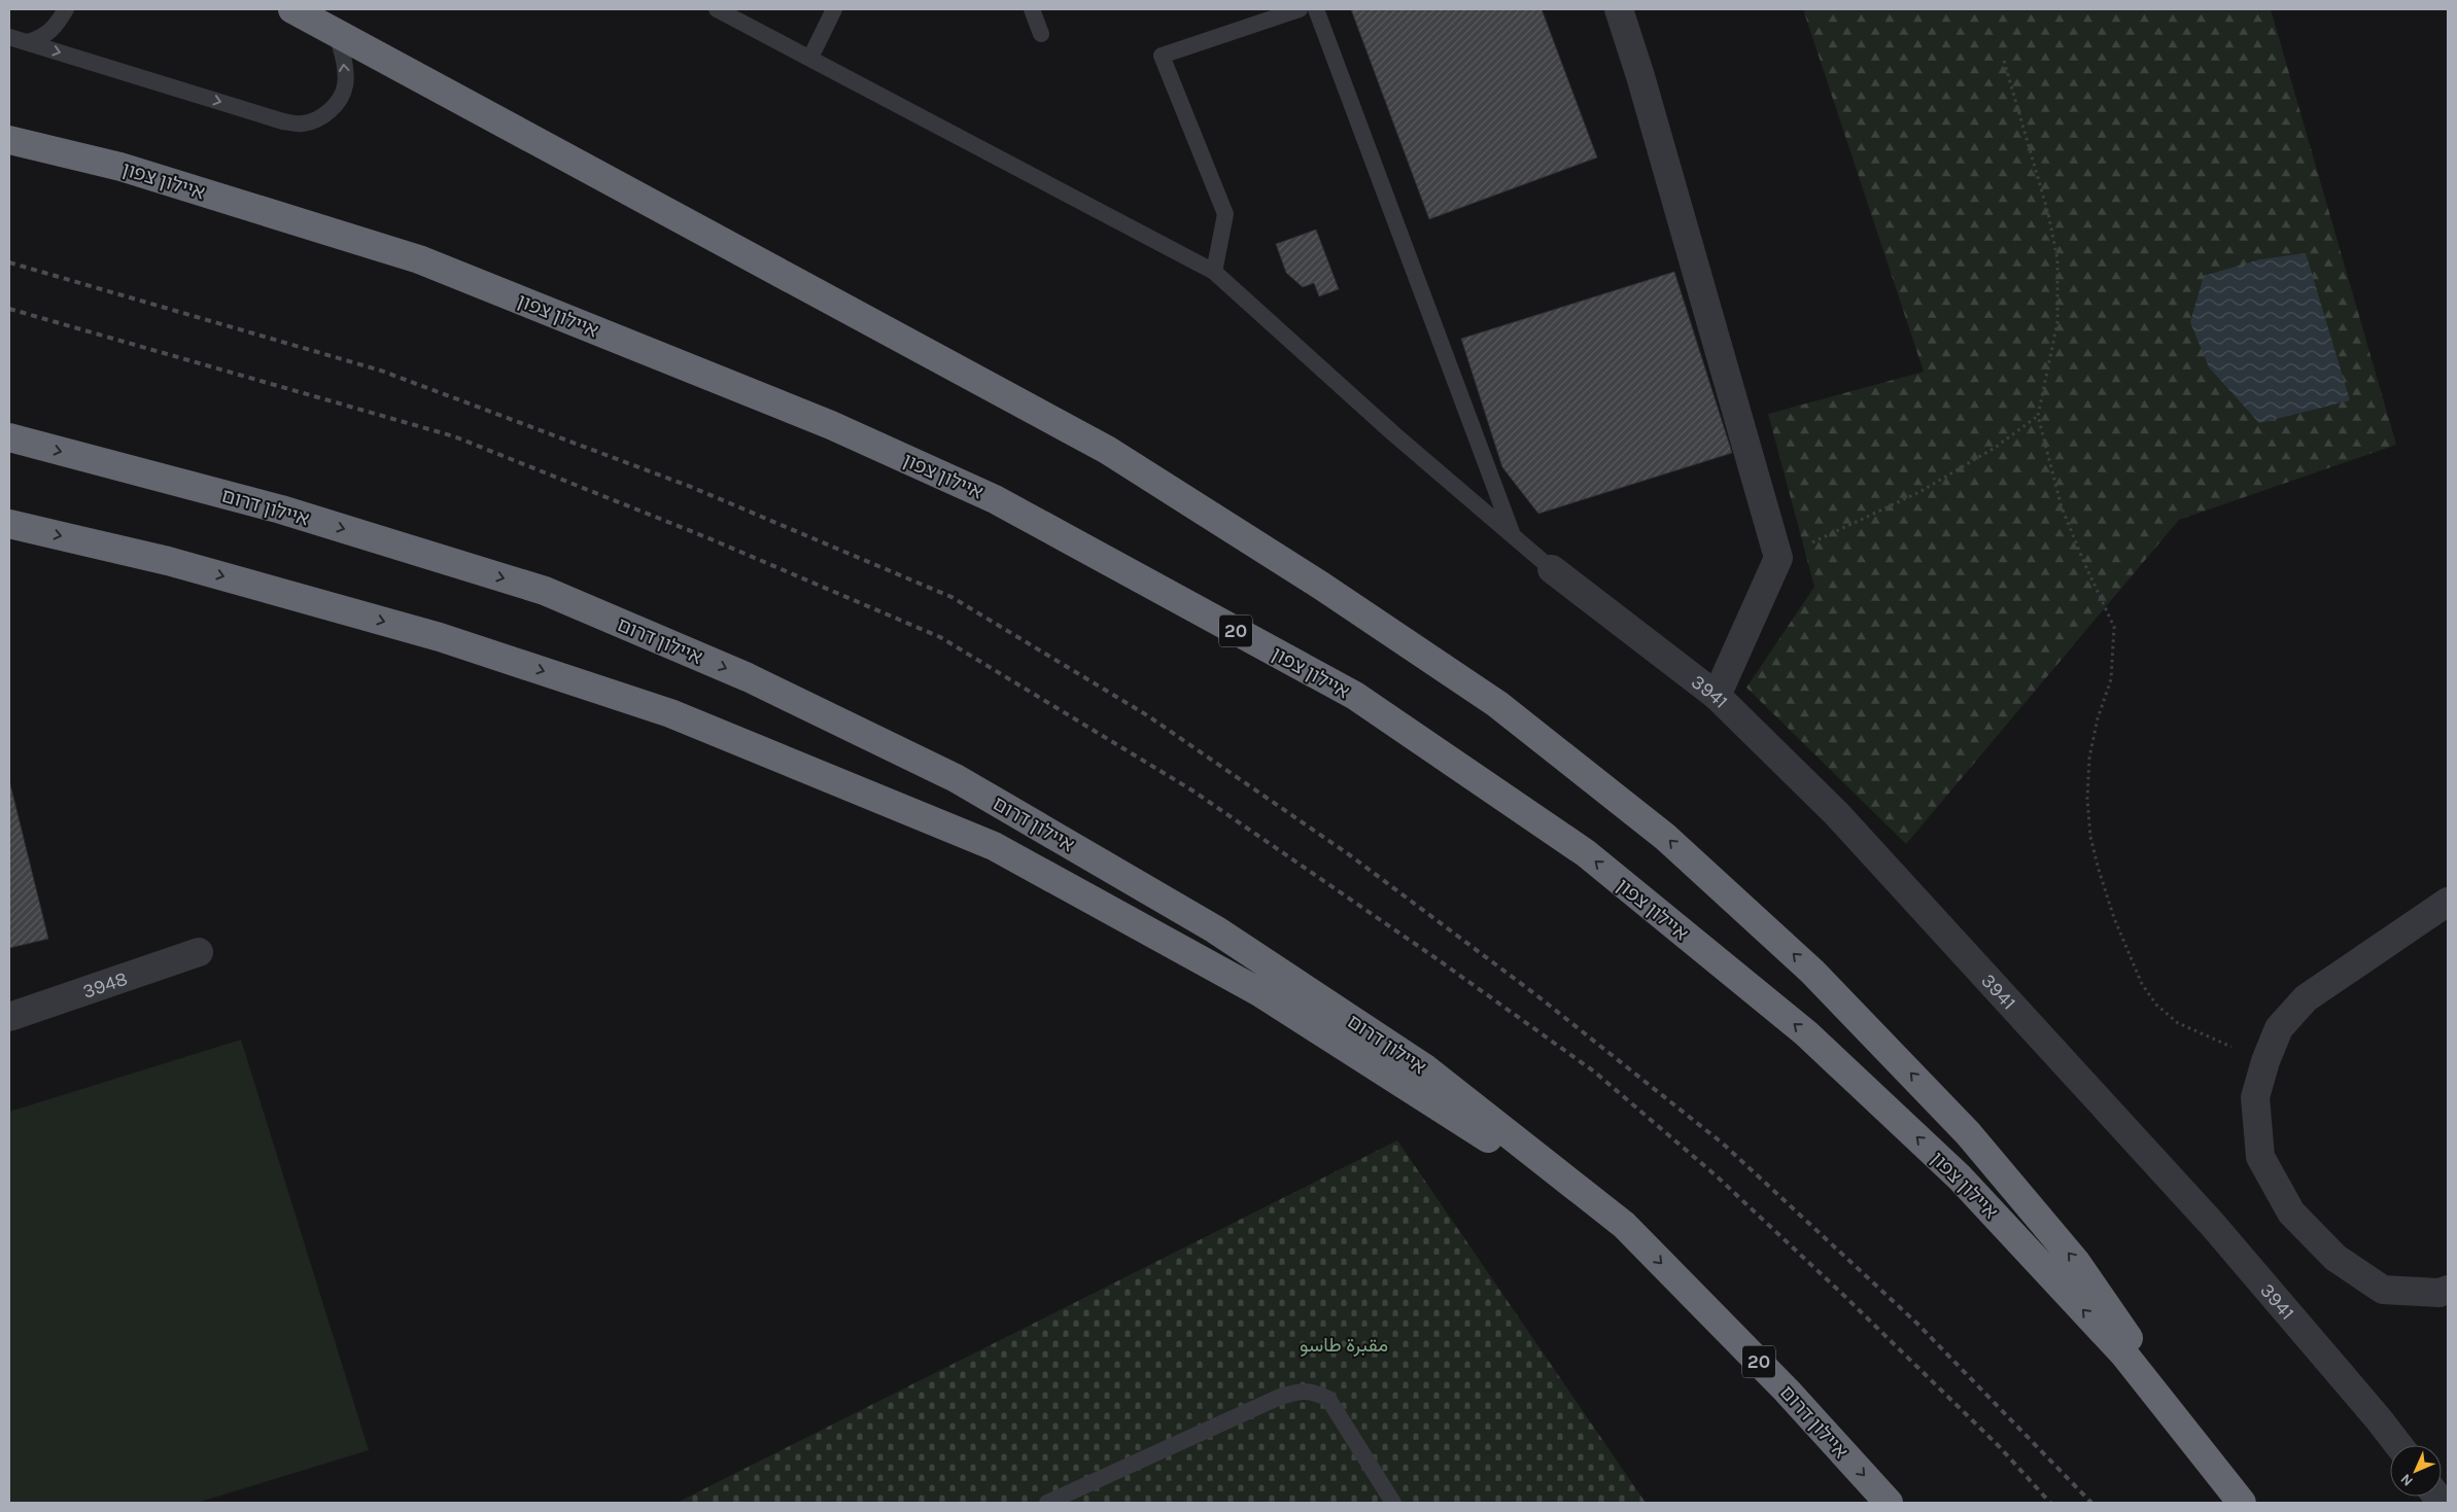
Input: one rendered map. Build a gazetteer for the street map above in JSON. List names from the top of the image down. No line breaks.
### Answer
{"streets":{"highway":["איילון צפון","איילון דרום","20"],"street":["3941","3948"]},"parks":["مقبرة طاسو"],"north":"bottom left"}
